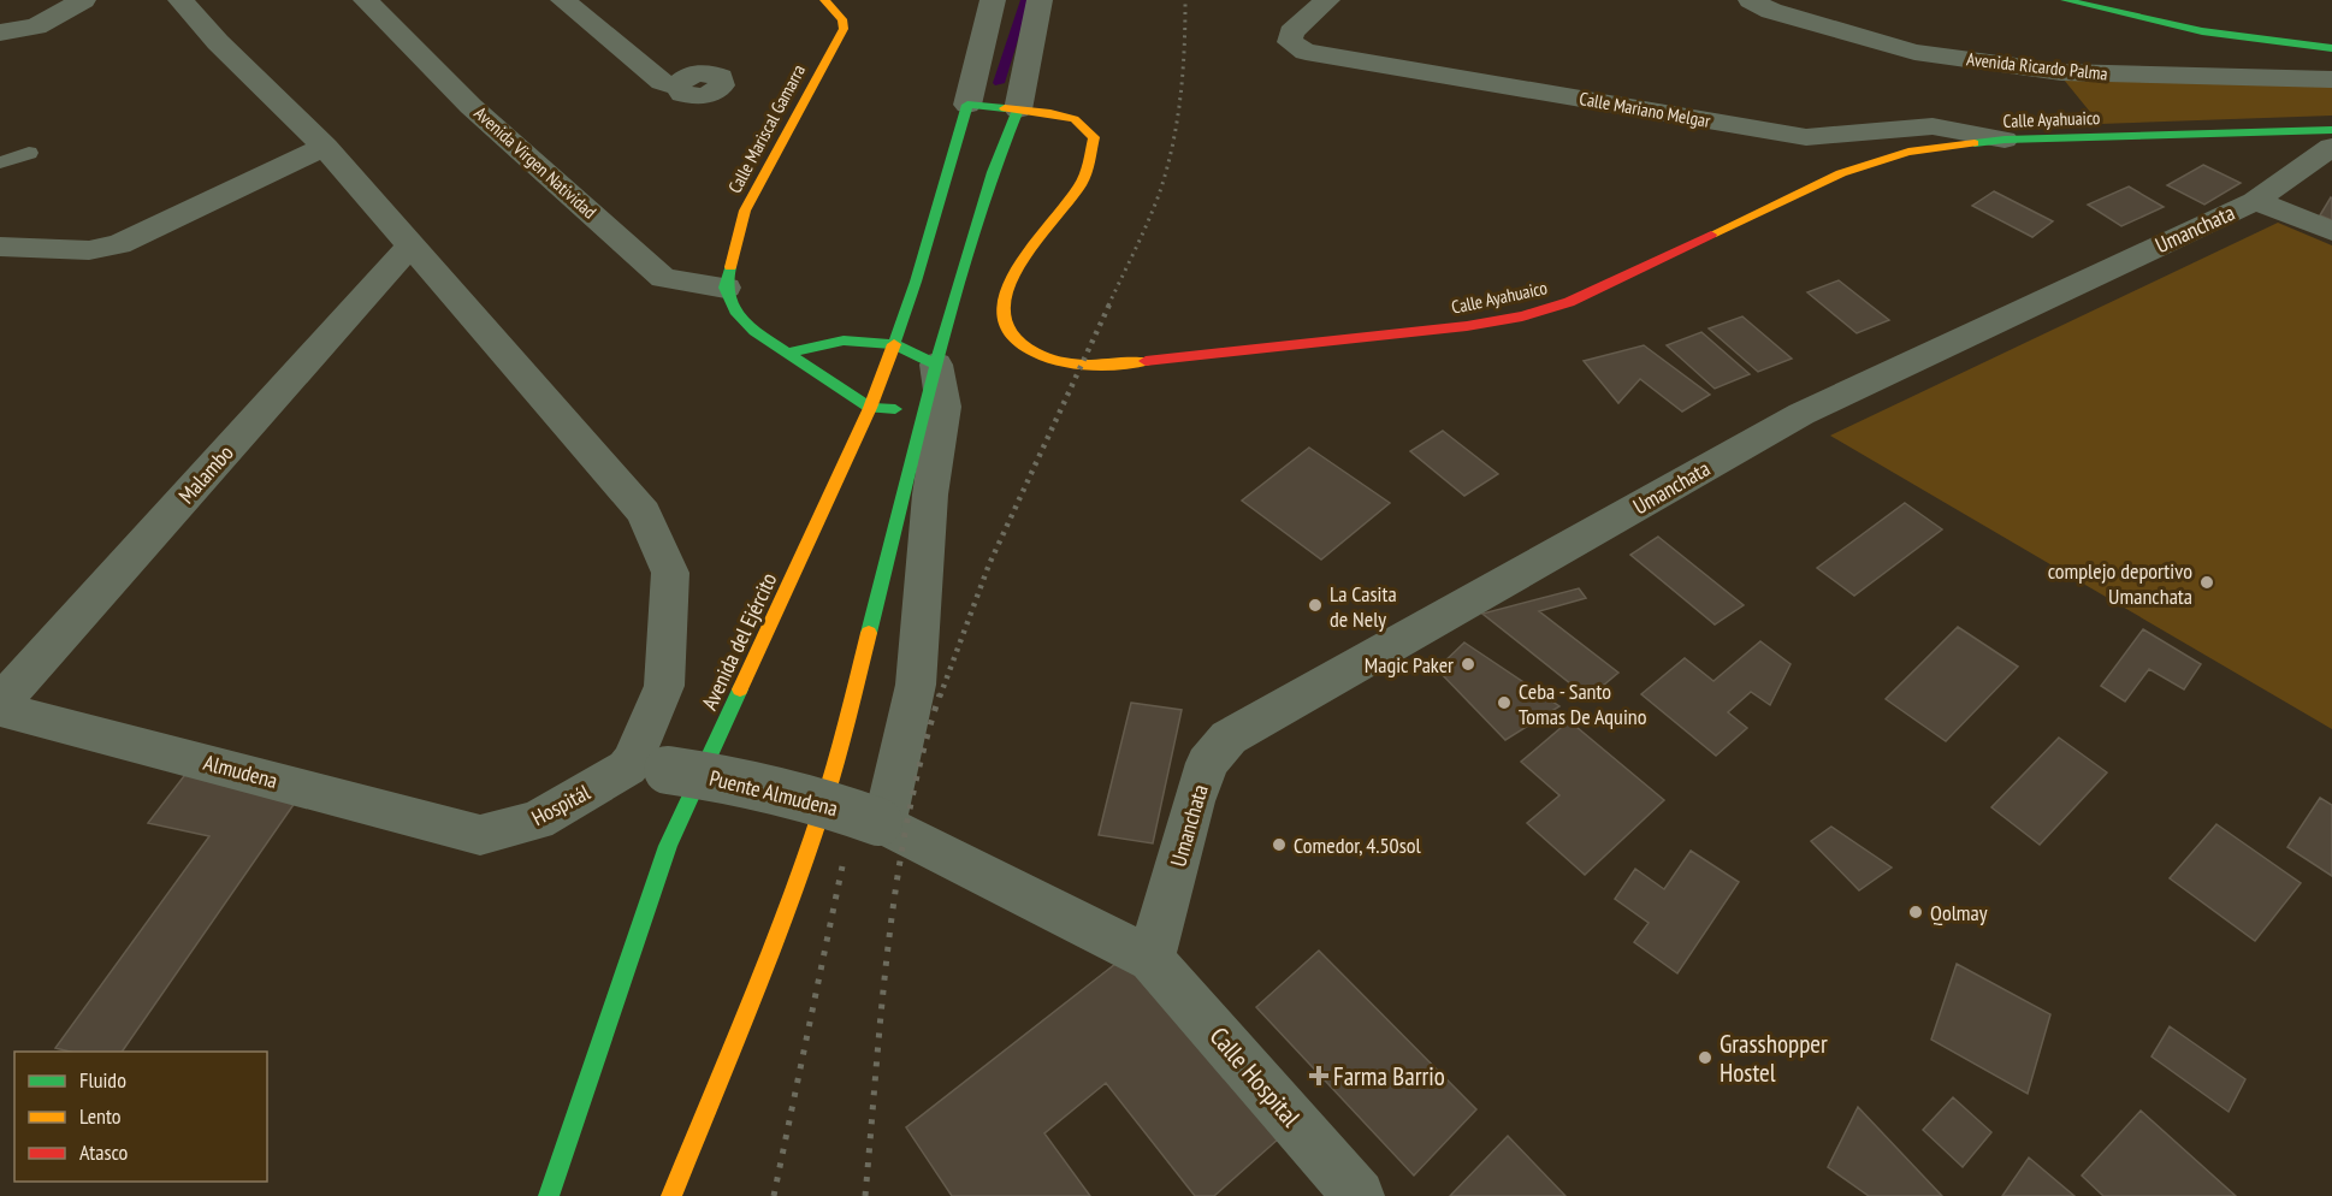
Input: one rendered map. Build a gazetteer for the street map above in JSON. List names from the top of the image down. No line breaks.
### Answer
{"streets":{"main road":["Calle Ayahuaico","Calle Mariscal Gamarra","Avenida del Ejército"],"street":["Avenida Ricardo Palma","Calle Mariano Melgar","Avenida Virgen Natividad","Umanchata","Malambo","Almudena","Puente Almudena","Hospitál","Calle Hospital"]},"crossings":[["Calle Mariano Melgar","Calle Ayahuaico"],["Calle Ayahuaico","Avenida del Ejército"],["Calle Mariscal Gamarra","Avenida Virgen Natividad"],["Umanchata","Puente Almudena"],["Umanchata","Calle Hospital"],["Almudena","Hospitál"],["Puente Almudena","Hospitál"],["Puente Almudena","Calle Hospital"]],"places":{"other":["complejo deportivo Umanchata","La Casita de Nely","Magic Paker","Ceba - Santo Tomas De Aquino","Comedor, 4.50sol","Qolmay","Grasshopper Hostel"],"health":["Farma Barrio"]},"legend":["Fluido","Lento","Atasco"]}
